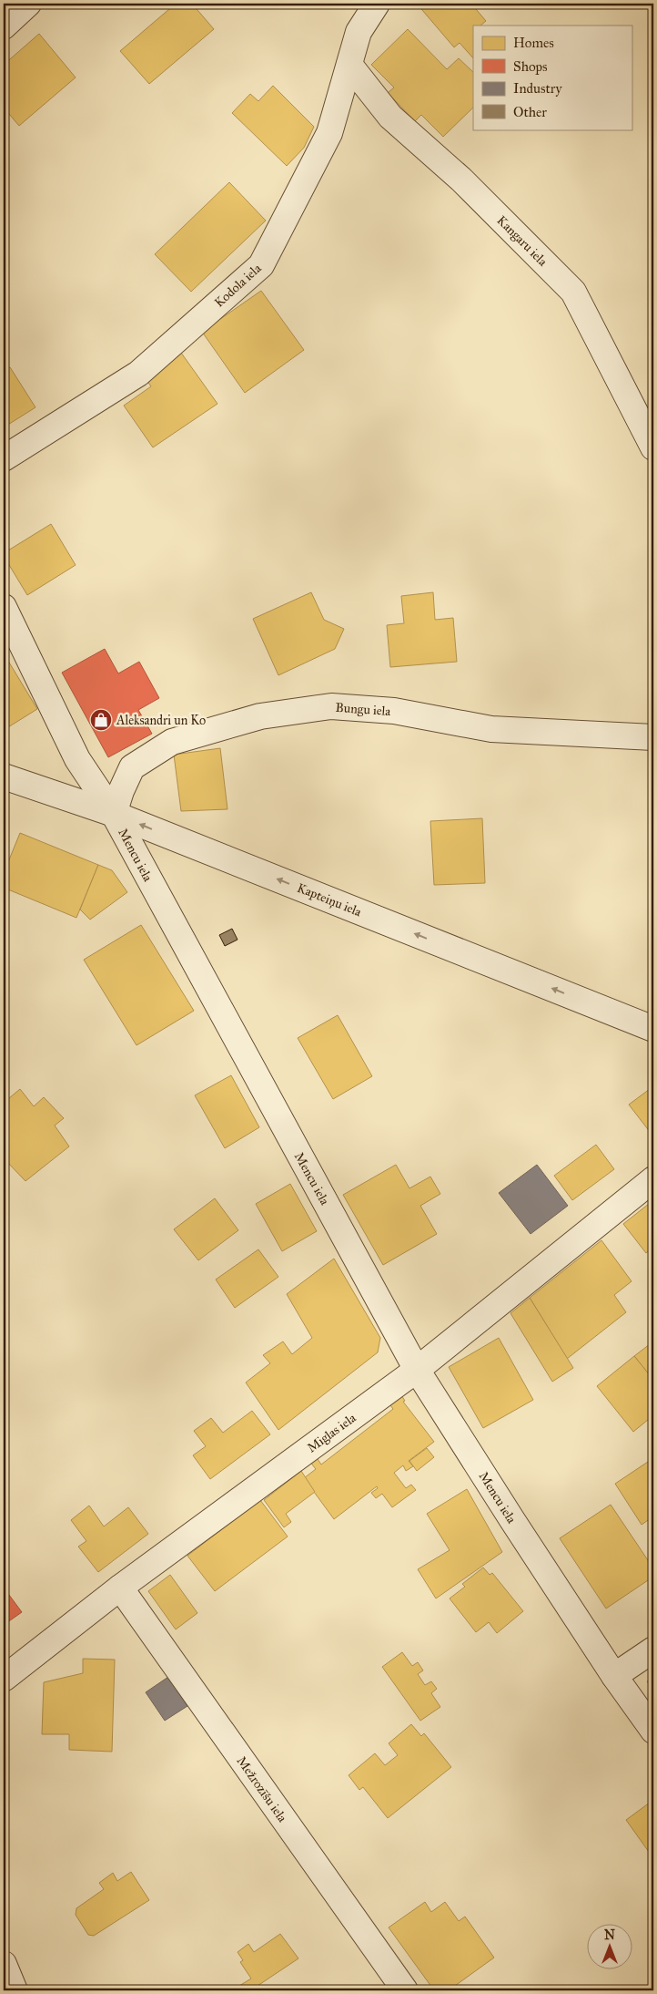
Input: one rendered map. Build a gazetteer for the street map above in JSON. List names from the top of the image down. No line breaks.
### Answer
{"streets":{"street":["Kangaru iela","Kodola iela","Bungu iela","Mencu iela","Kapteiņu iela","Miglas iela","Mežrozīšu iela"]},"crossings":[["Kangaru iela","Kodola iela"],["Bungu iela","Mencu iela"],["Bungu iela","Kapteiņu iela"],["Mencu iela","Kapteiņu iela"],["Mencu iela","Miglas iela"],["Miglas iela","Mežrozīšu iela"]],"one_way":["Kapteiņu iela"],"places":{"shop":["Aleksandri un Ko"]},"legend":["Homes","Shops","Industry","Other"],"north":"top"}
